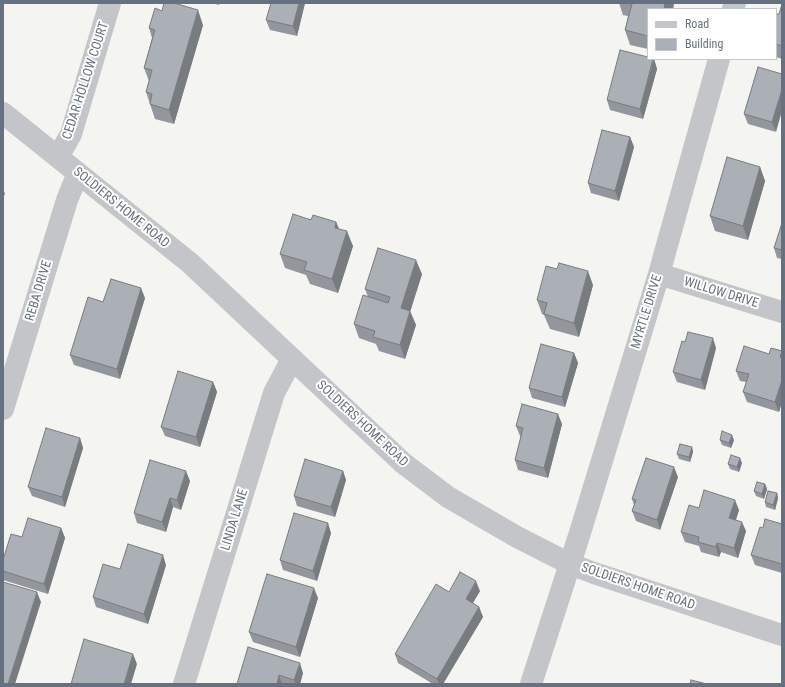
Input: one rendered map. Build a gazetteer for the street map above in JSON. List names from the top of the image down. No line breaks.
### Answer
{"streets":{"street":["CEDAR HOLLOW COURT","SOLDIERS HOME ROAD","REBA DRIVE","WILLOW DRIVE","MYRTLE DRIVE","LINDA LANE"]},"crossings":[["CEDAR HOLLOW COURT","SOLDIERS HOME ROAD"],["SOLDIERS HOME ROAD","REBA DRIVE"],["SOLDIERS HOME ROAD","MYRTLE DRIVE"],["SOLDIERS HOME ROAD","LINDA LANE"],["WILLOW DRIVE","MYRTLE DRIVE"]],"legend":["Road","Building"]}
